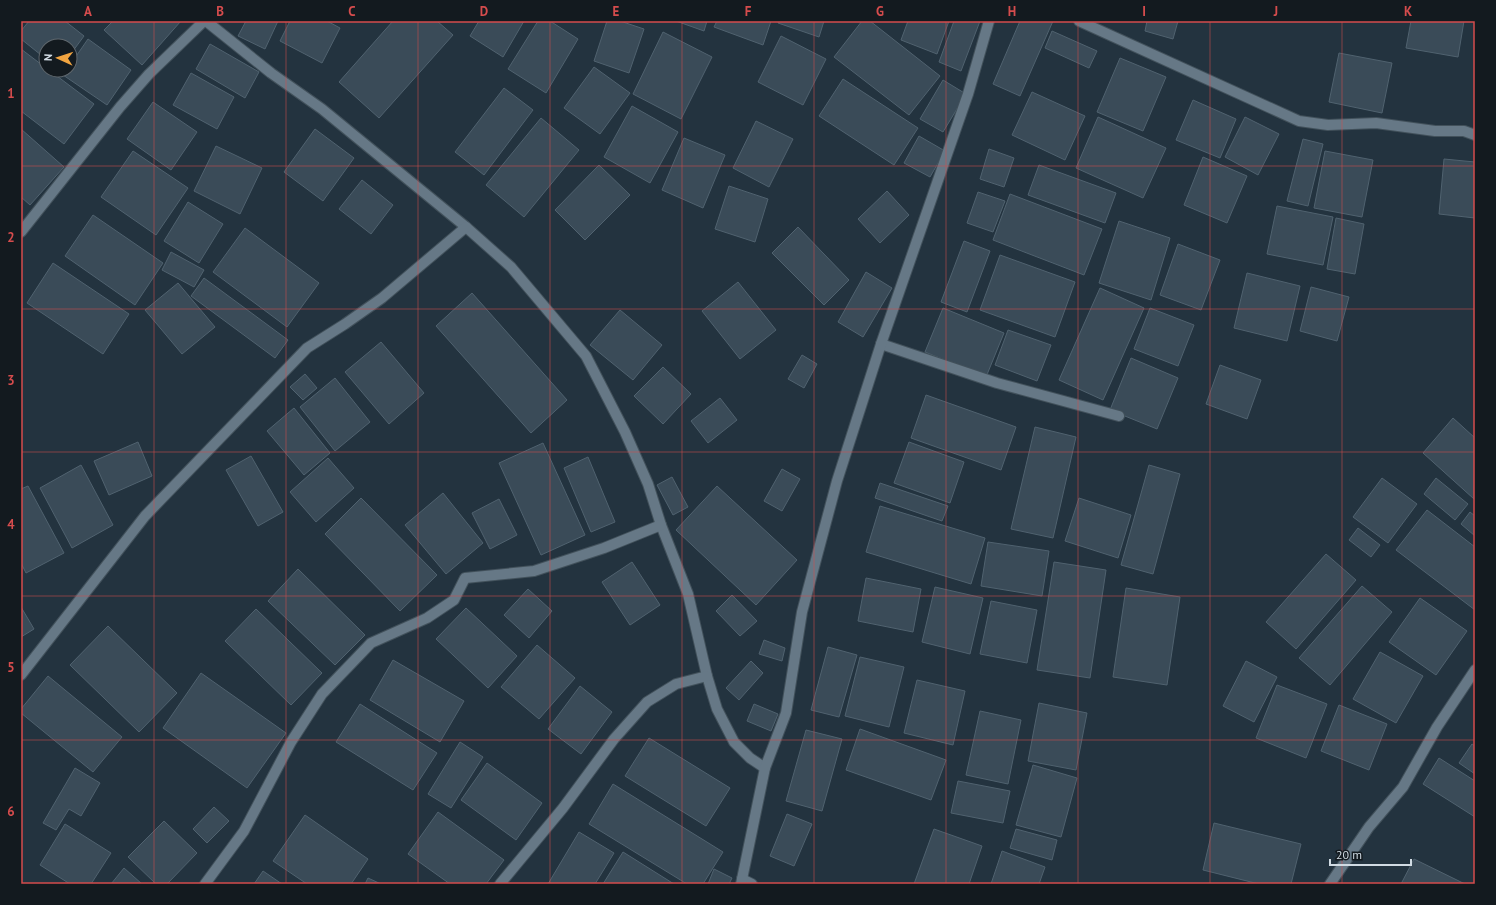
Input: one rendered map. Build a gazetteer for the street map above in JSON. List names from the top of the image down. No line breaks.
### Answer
{"scale_bar":"20 m","north":"left","grid":{"columns":["A","B","C","D","E","F","G","H","I","J","K"],"rows":["1","2","3","4","5","6"]}}
